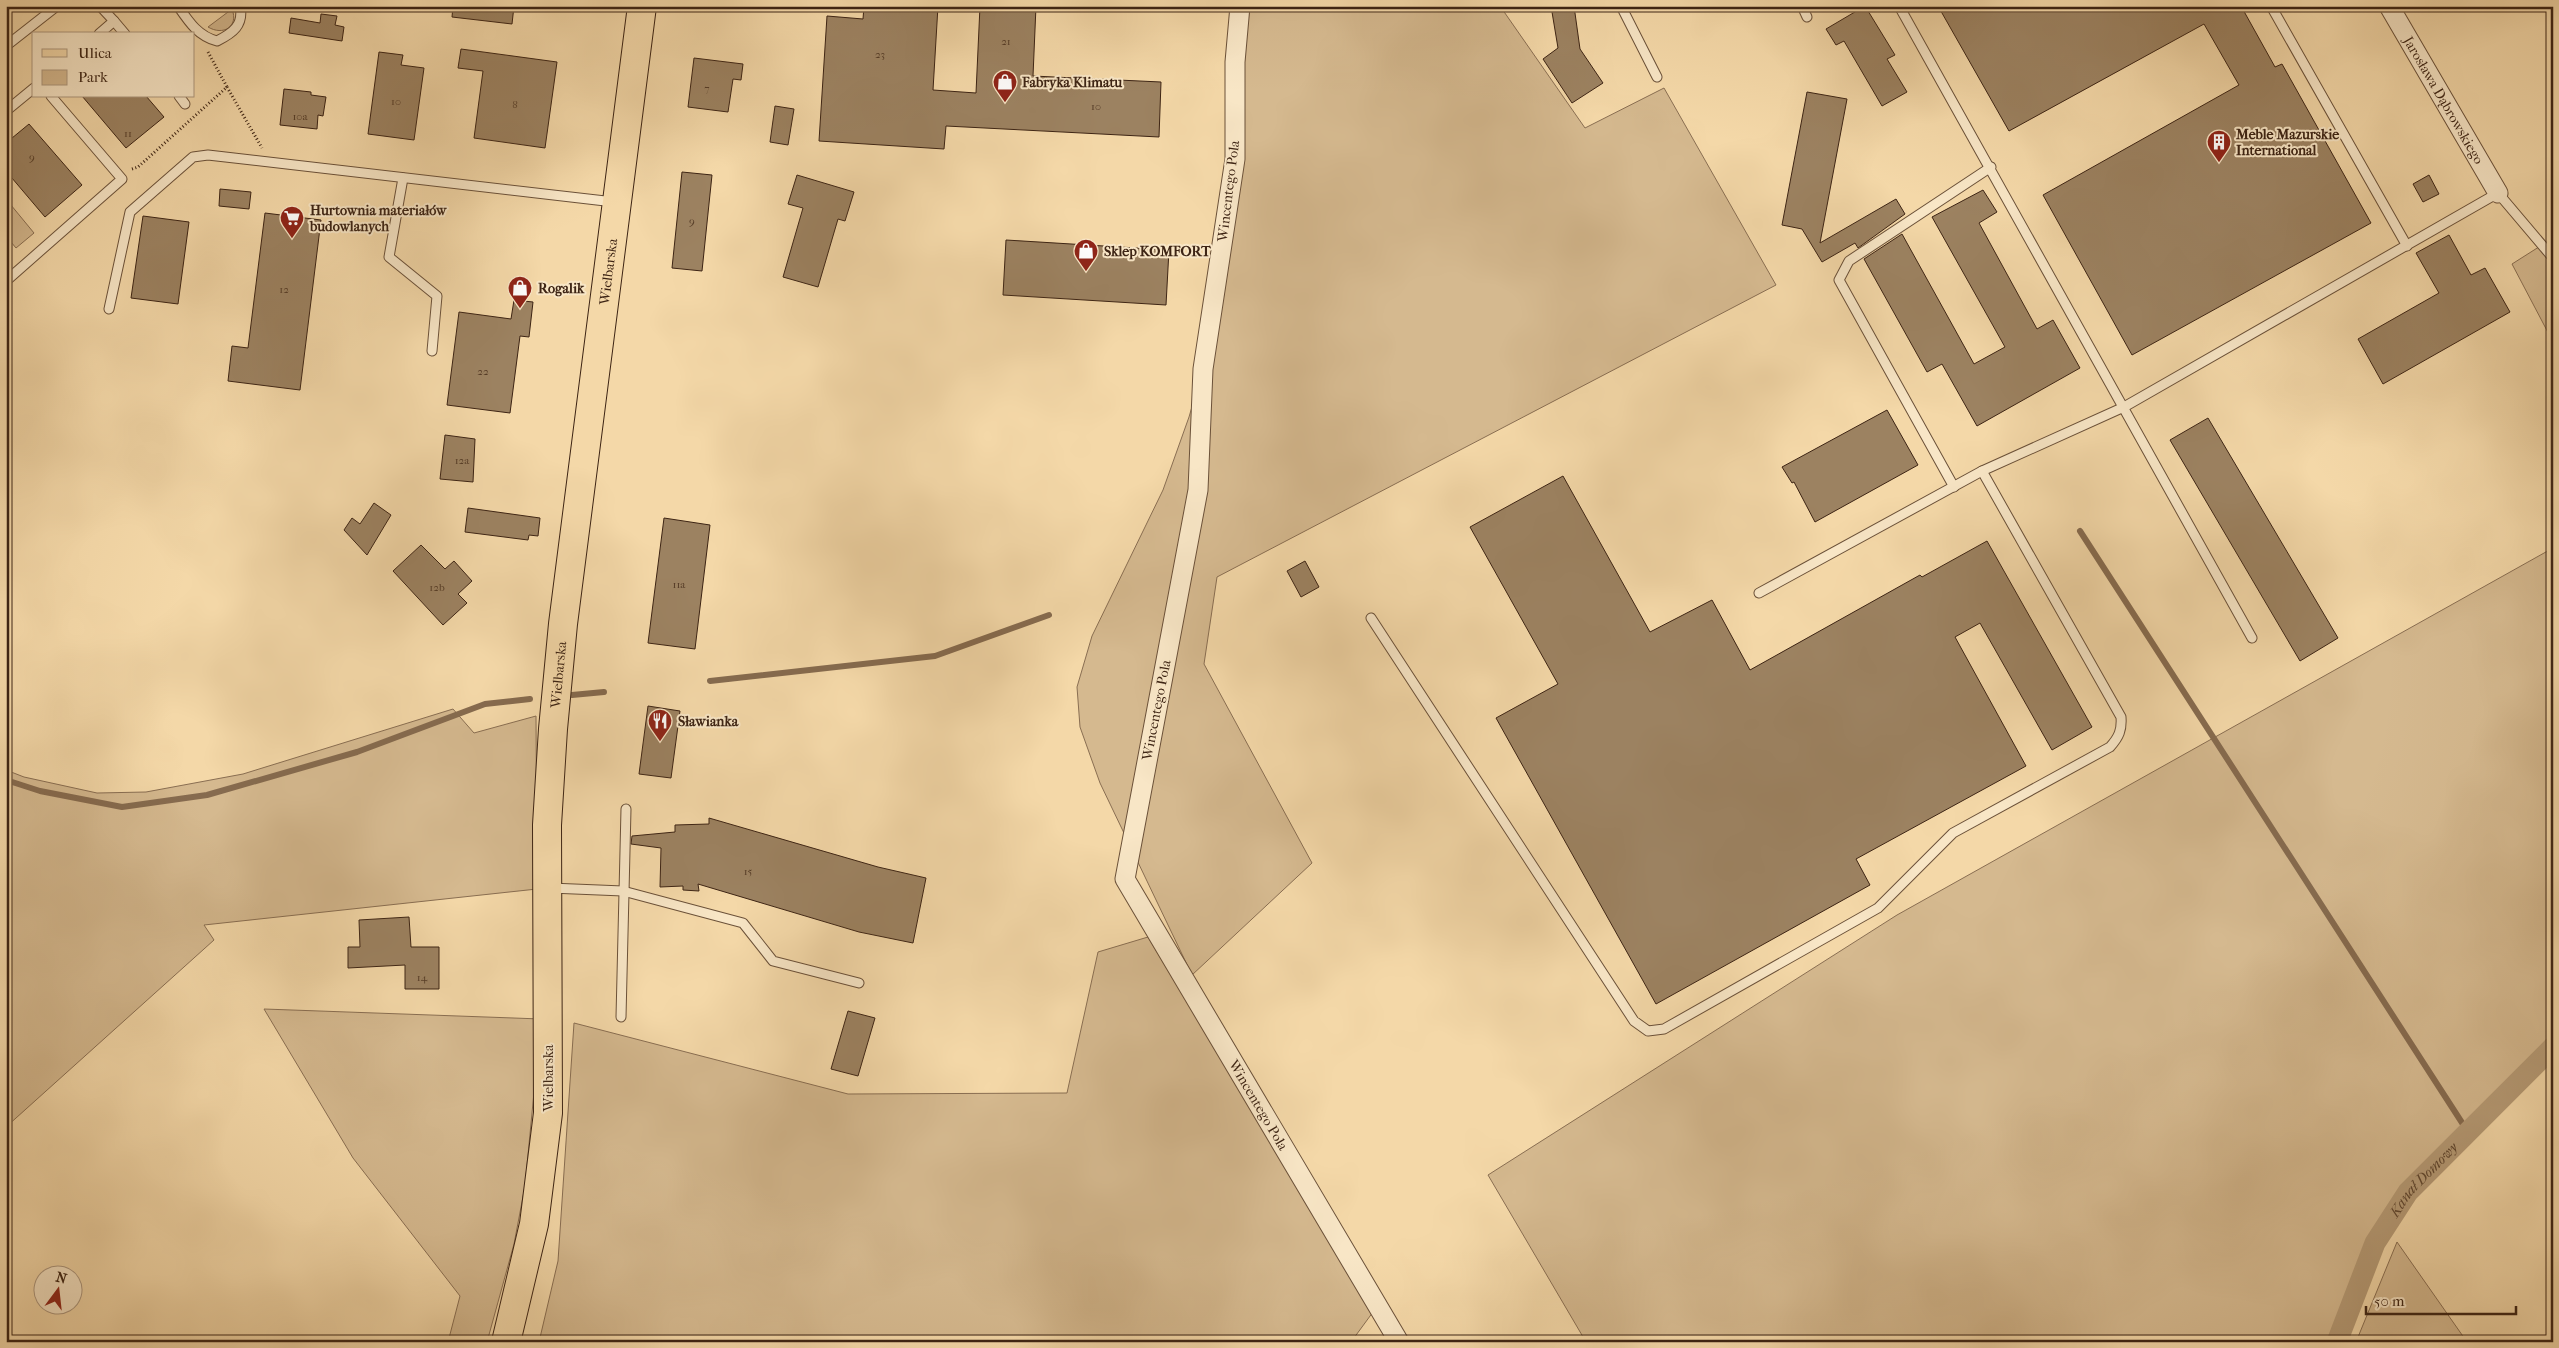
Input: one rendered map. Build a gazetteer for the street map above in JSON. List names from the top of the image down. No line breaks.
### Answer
{"streets":{"main road":["Wielbarska"],"street":["Jarosława Dąbrowskiego","Wincentego Pola"]},"water":["Kanał Domowy"],"places":{"shop":["Fabryka Klimatu","Sklep KOMFORT","Rogalik"],"building":["Meble Mazurskie International"],"supermarket":["Hurtownia materiałów budowlanych"],"restaurant":["Sławianka"]},"house_numbers":["21","23","7","10","8","10","10a","11","9","9","12","22","12a","11a","12b","15","14"],"legend":["Ulica","Park"],"scale_bar":"50 m","north":"top"}
